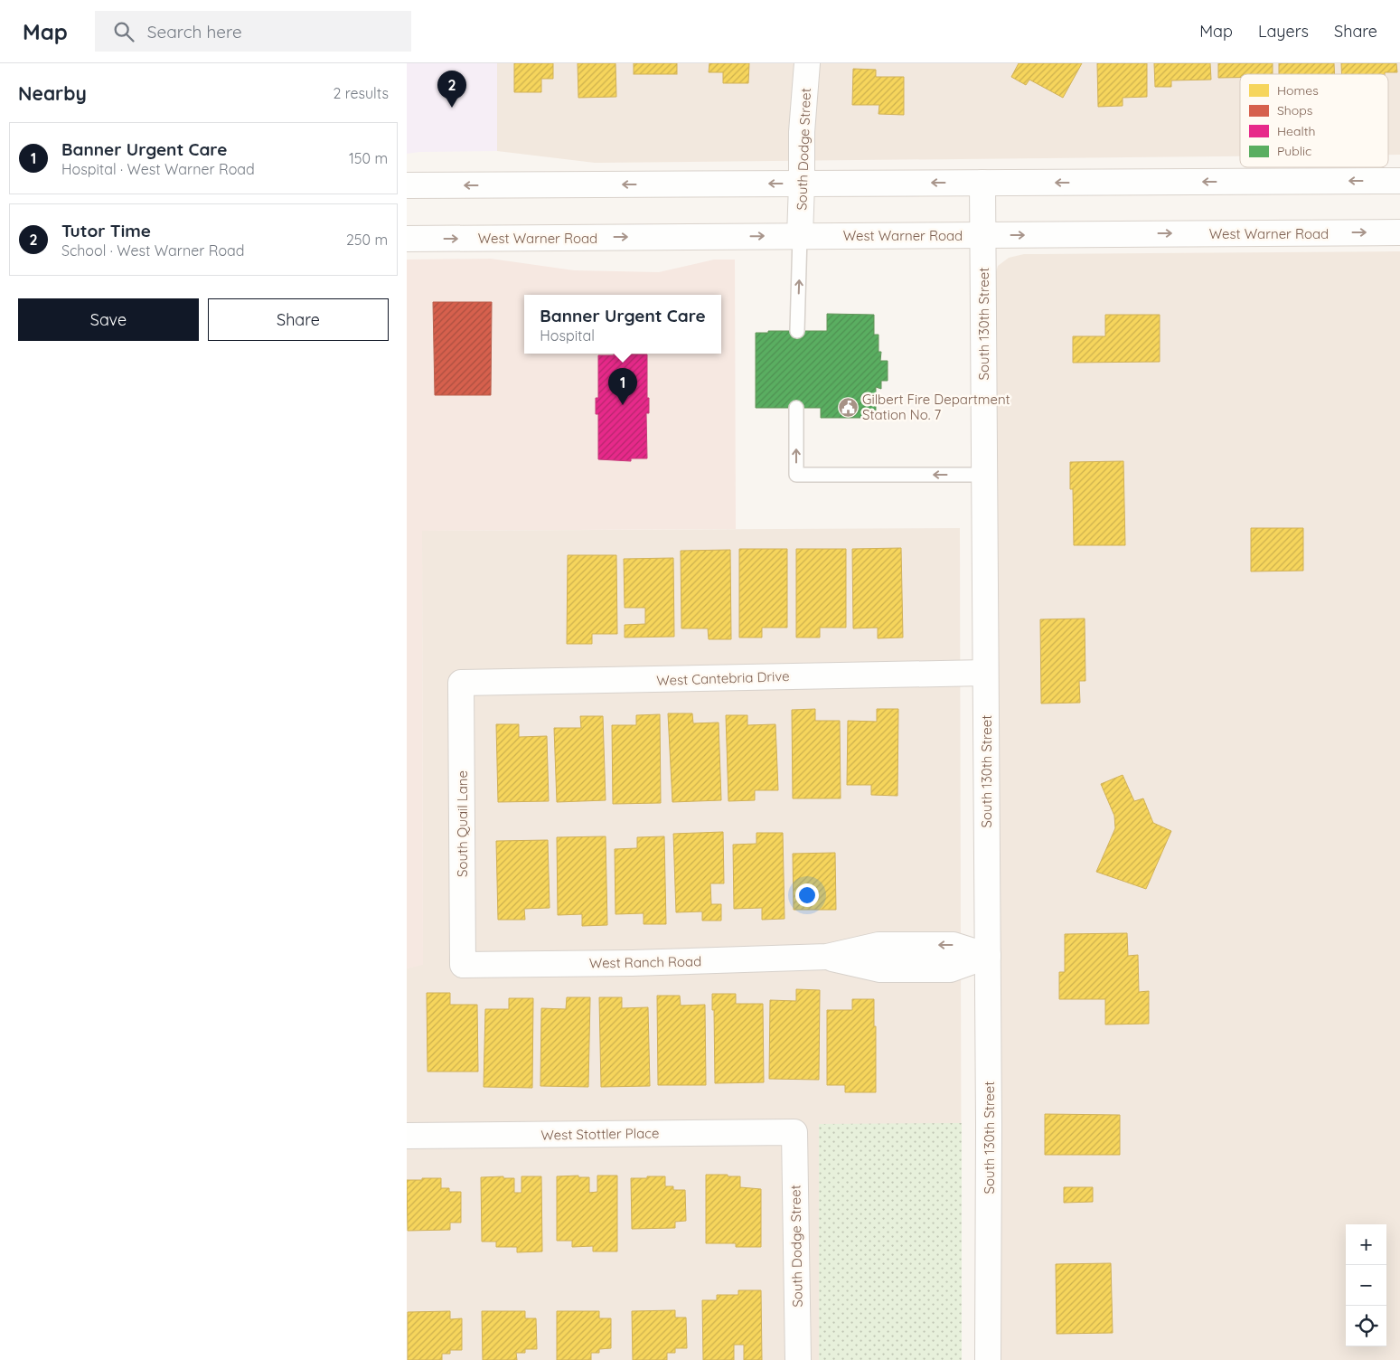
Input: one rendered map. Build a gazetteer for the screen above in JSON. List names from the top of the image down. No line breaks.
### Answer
{"streets":{"street":["South Dodge Street","West Warner Road","South 130th Street","West Cantebria Drive","South Quail Lane","West Ranch Road","West Stottler Place"]},"crossings":[["South Dodge Street","West Warner Road"],["South Dodge Street","West Stottler Place"],["West Warner Road","South 130th Street"],["South 130th Street","West Cantebria Drive"],["South 130th Street","West Ranch Road"],["West Cantebria Drive","South Quail Lane"],["South Quail Lane","West Ranch Road"]],"places":{"public building":["Gilbert Fire Department Station No. 7"]},"legend":["Homes","Shops","Health","Public"],"page":{"header":"Map","search":"Search here","nav":["Map","Layers","Share"],"heading":["Nearby","2 results"],"pins":["2","1"],"list":[{"mark":"1","name":"Banner Urgent Care","note":"Hospital · West Warner Road","value":"150 m"},{"mark":"2","name":"Tutor Time","note":"School · West Warner Road","value":"250 m"}],"buttons":["Save","Share"],"popup":["Banner Urgent Care","Hospital"],"map_buttons":["+","−"]}}
